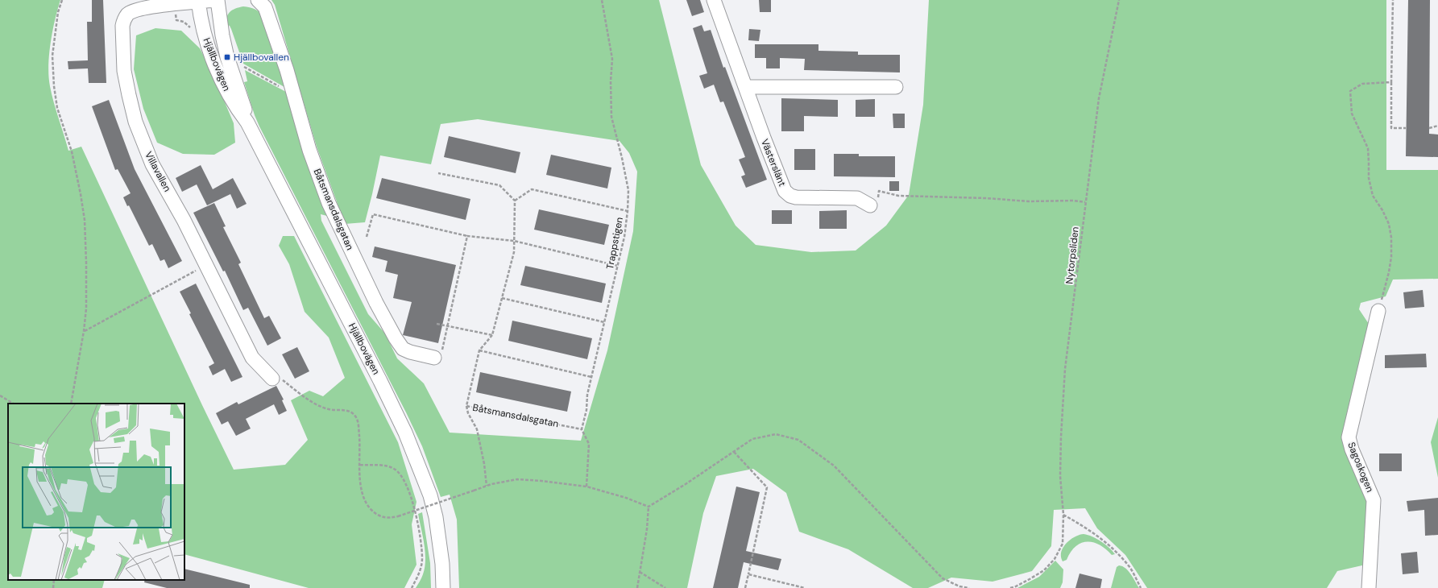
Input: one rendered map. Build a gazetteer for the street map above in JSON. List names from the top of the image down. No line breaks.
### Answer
{"streets":{"street":["Hjällbovägen","Västerslänt","Villavallen","Båtsmansdalsgatan","Sagoskogen"],"path":["Trappstigen","Nytorpsliden"]},"crossings":[["Hjällbovägen","Villavallen"],["Båtsmansdalsgatan","Trappstigen"]],"places":{"transit":["Hjällbovallen"]}}
